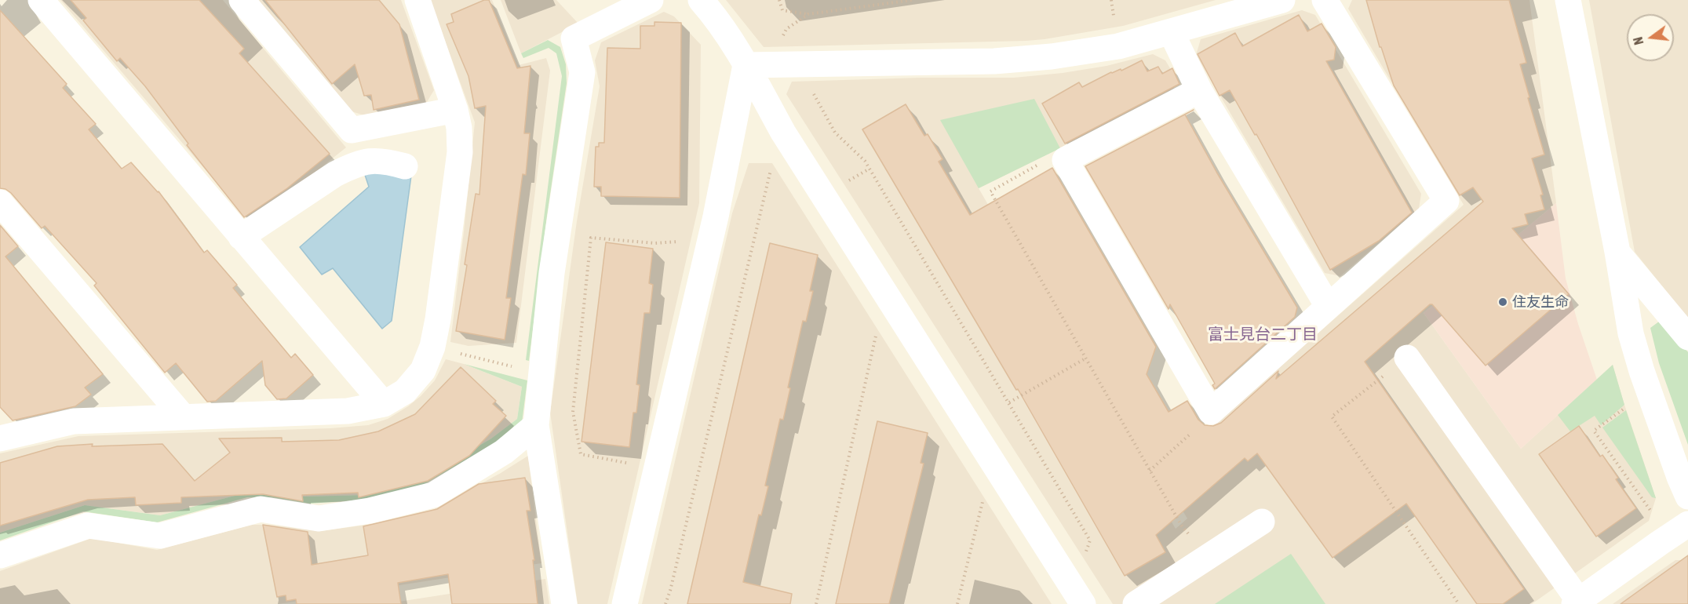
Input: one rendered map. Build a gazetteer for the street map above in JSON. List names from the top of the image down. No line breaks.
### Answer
{"districts":["富士見台二丁目"],"places":["住友生命"],"north":"left"}
